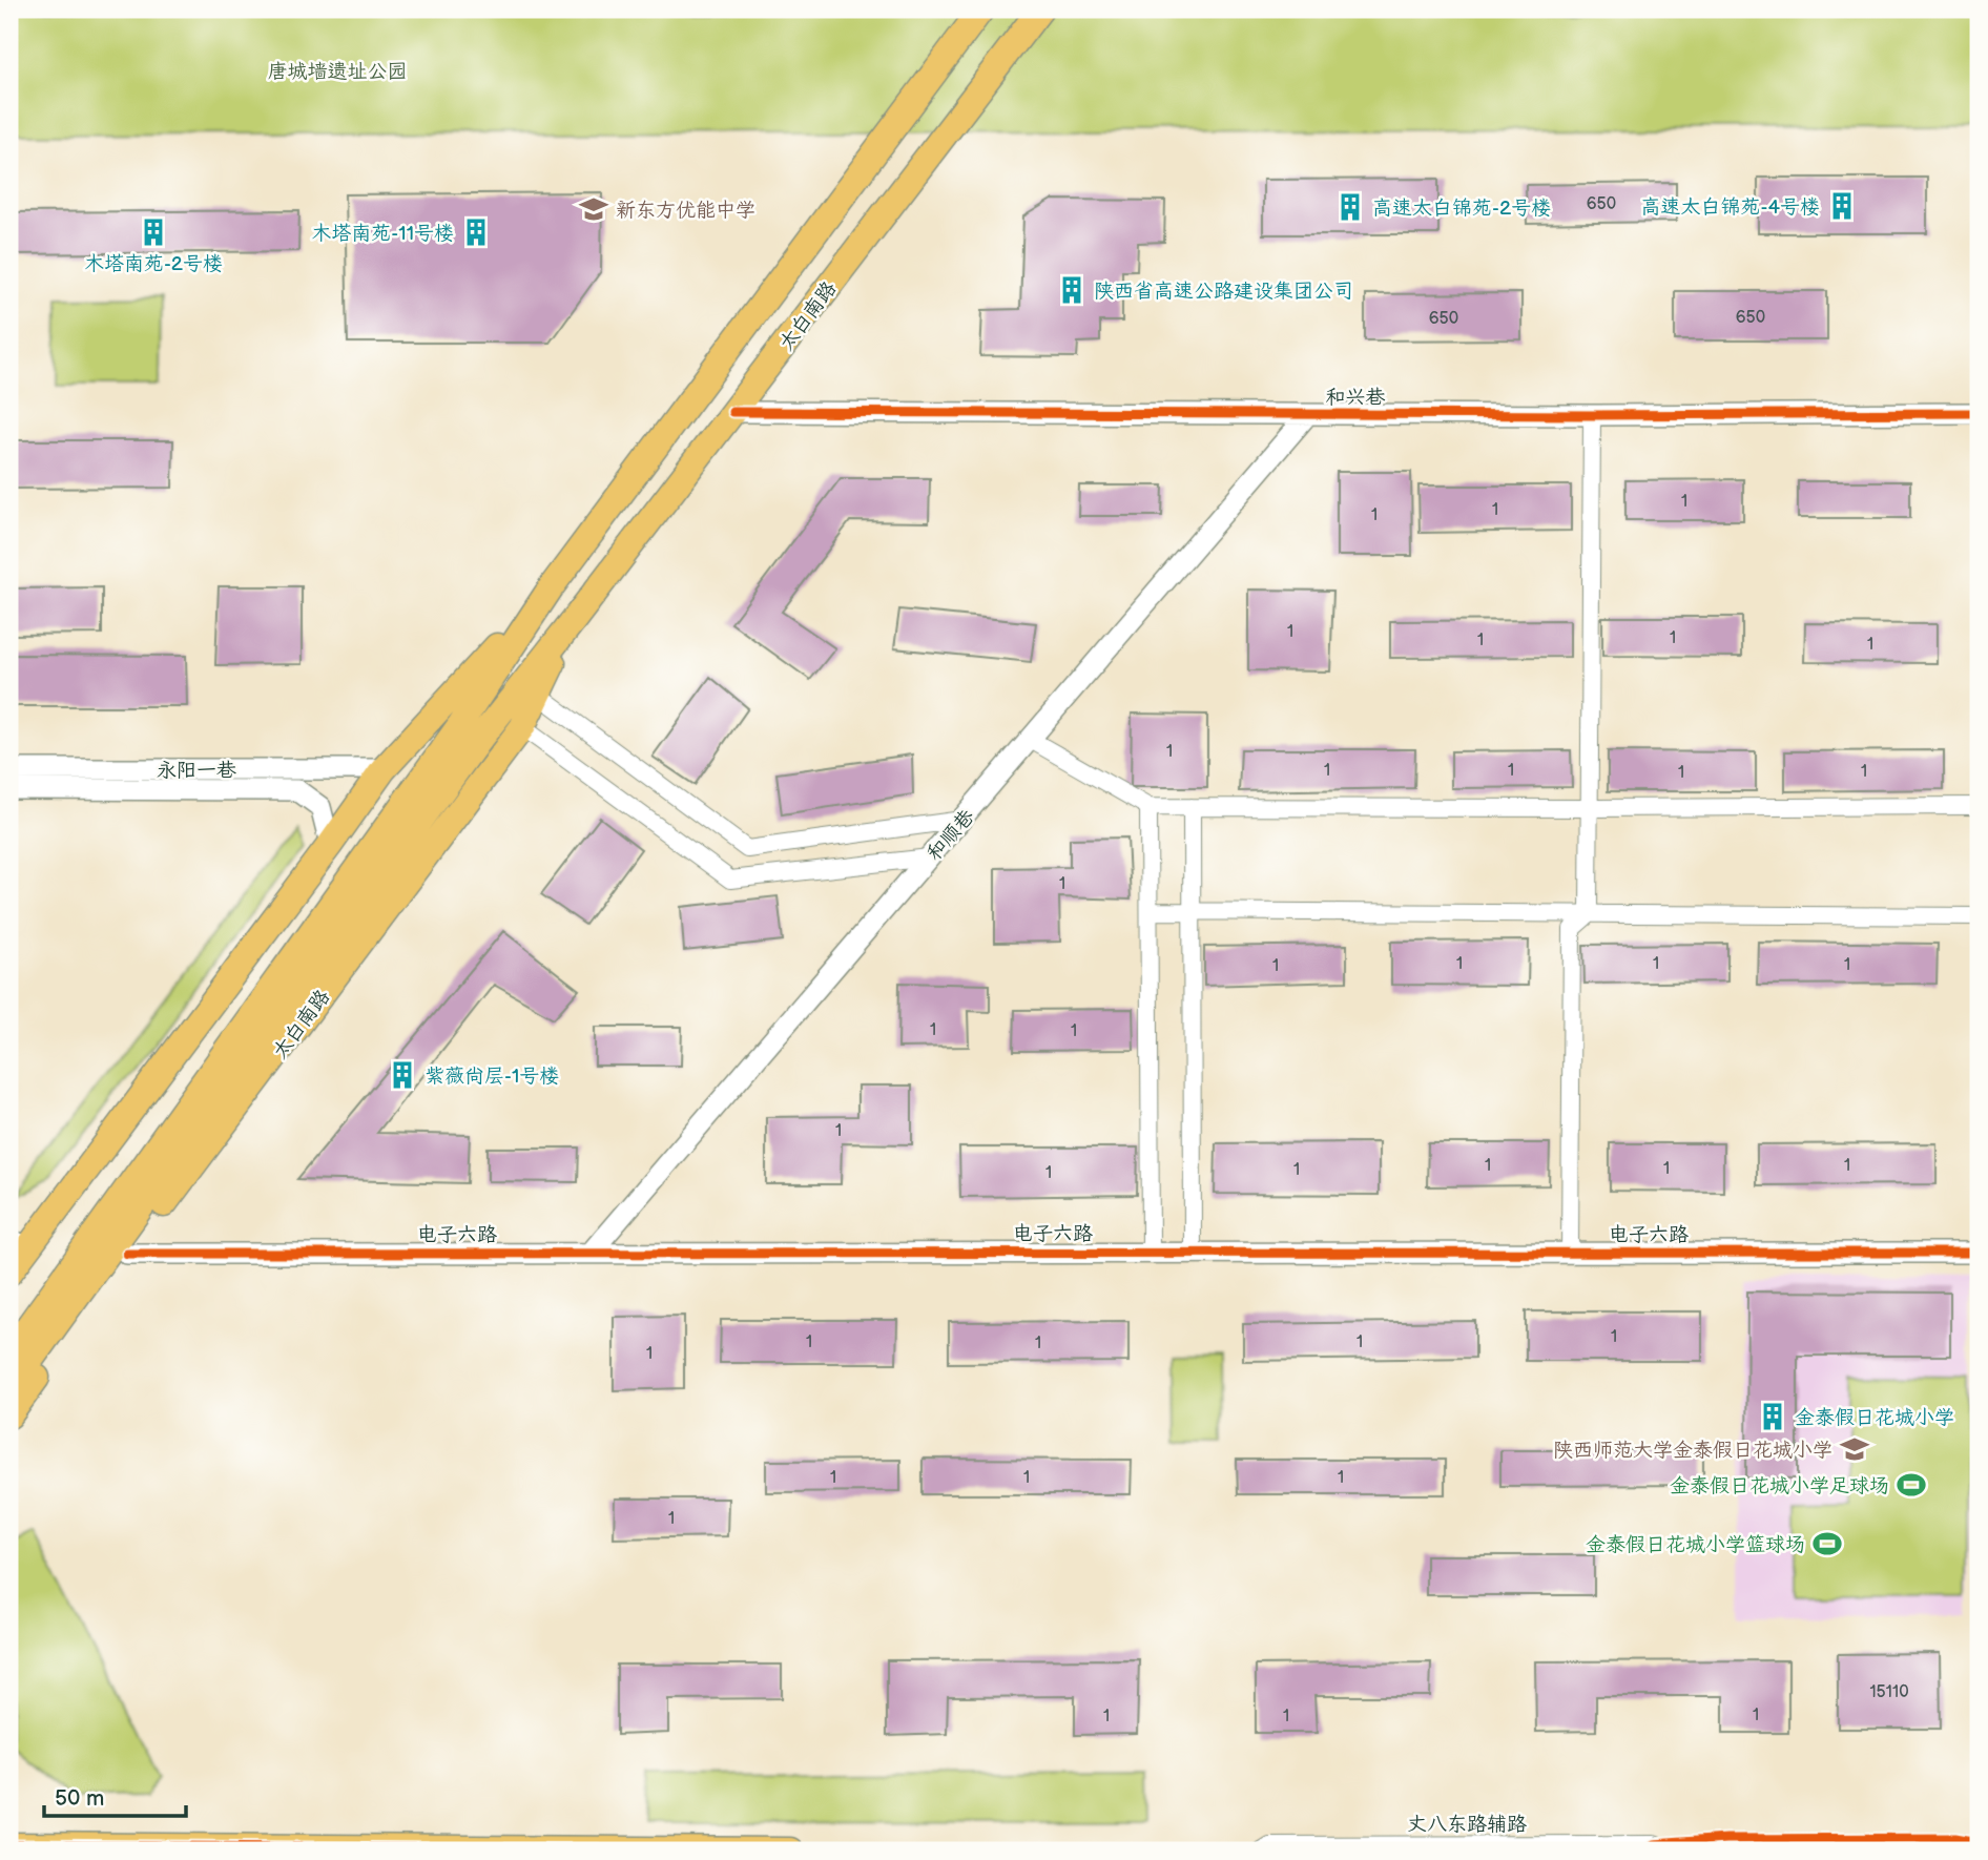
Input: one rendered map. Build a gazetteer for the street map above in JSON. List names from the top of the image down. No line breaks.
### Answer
{"streets":{"main road":["太白南路"],"street":["和兴巷","永阳一巷","和顺巷","电子六路","丈八东路辅路"]},"crossings":[["太白南路","和兴巷"],["太白南路","永阳一巷"],["太白南路","电子六路"],["和兴巷","和顺巷"],["和顺巷","电子六路"]],"parks":["唐城墙遗址公园"],"places":{"building":["高速太白锦苑-4号楼","高速太白锦苑-2号楼","木塔南苑-2号楼","木塔南苑-11号楼","陕西省高速公路建设集团公司","紫薇尚层-1号楼","金泰假日花城小学"],"school or university":["新东方优能中学","陕西师范大学金泰假日花城小学"],"sports":["金泰假日花城小学足球场","金泰假日花城小学篮球场"]},"house_numbers":["650","650","650","1","1","1","1","1","1","1","1","1","1","1","1","1","1","1","1","1","1","1","1","1","1","1","1","1","1","1","1","1","1","1","1","1","1","15110","1","1","1"],"scale_bar":"50 m"}
